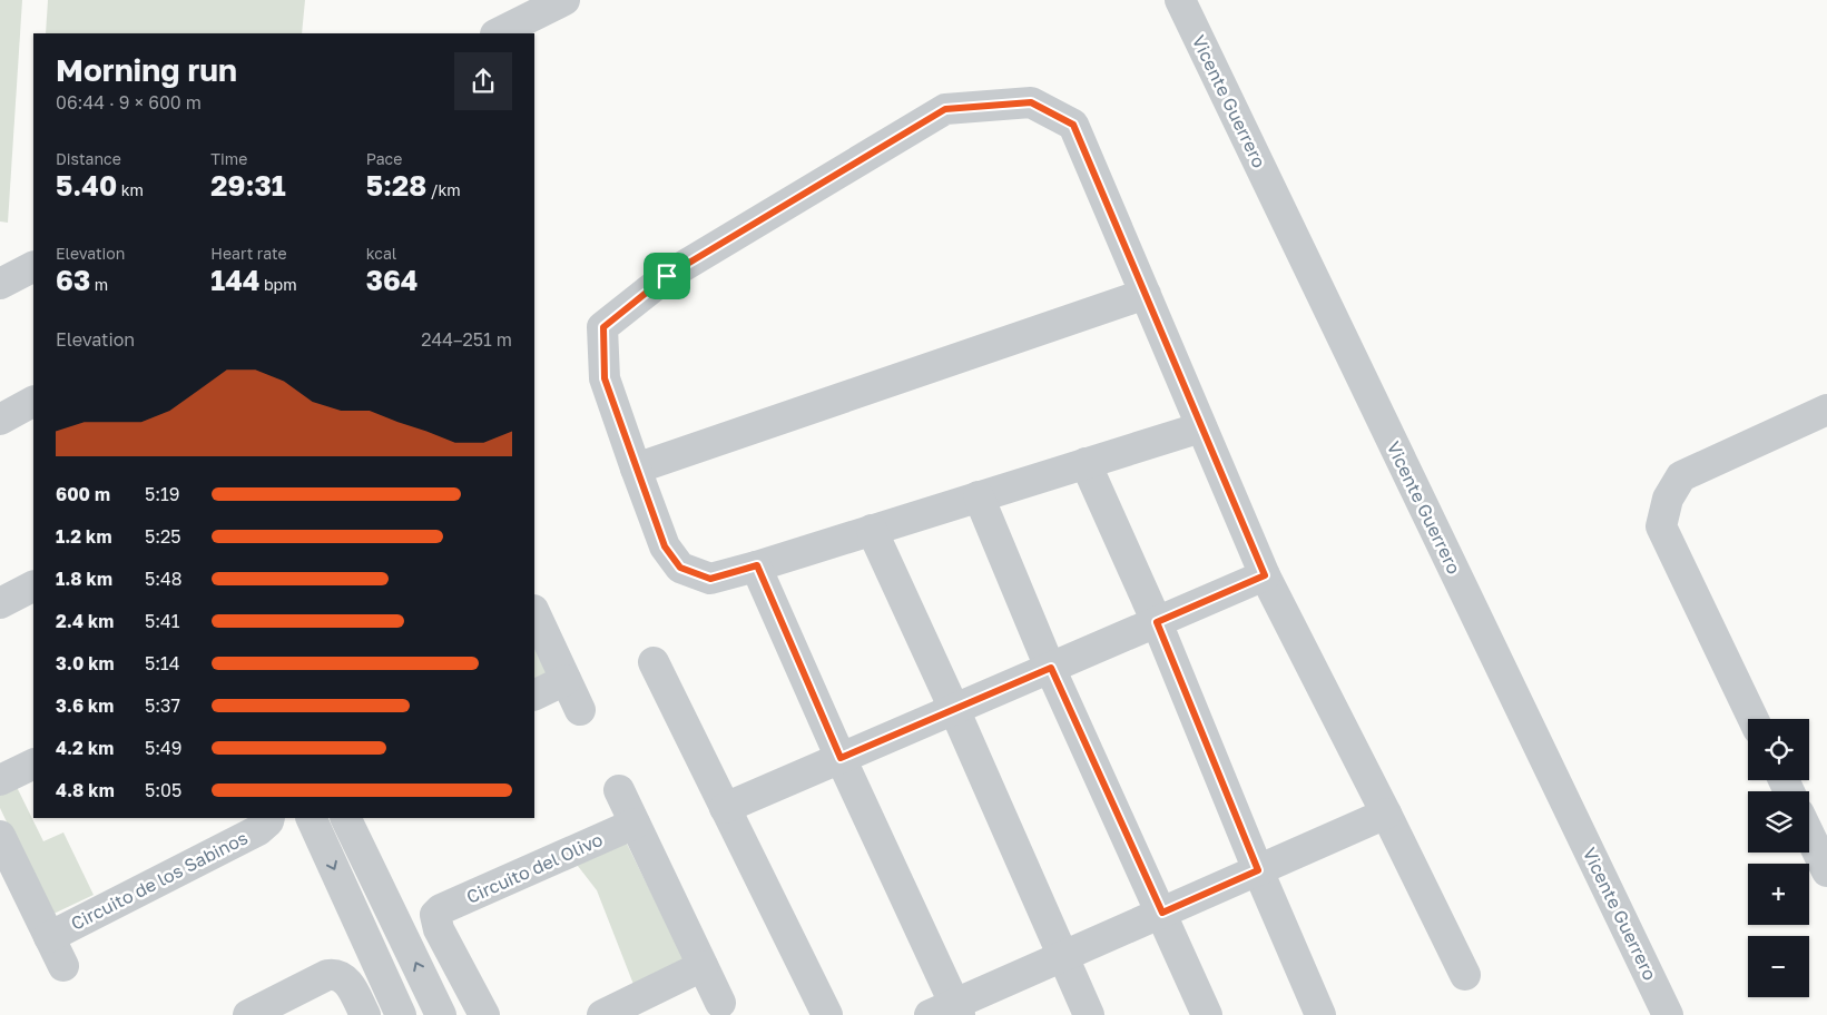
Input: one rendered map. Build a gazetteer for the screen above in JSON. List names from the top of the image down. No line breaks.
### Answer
{"streets":{"street":["Vicente Guerrero","Circuito del Olivo","Circuito de los Sabinos"]},"page":{"heading":["Morning run","06:44 · 9 × 600 m"],"stats":[["Distance","5.40 km"],["Time","29:31"],["Pace","5:28 /km"],["Elevation","63 m"],["Heart rate","144 bpm"],["kcal","364"]],"chart":["Elevation","244–251 m"],"list":[{"name":"600 m","note":"5:19"},{"name":"1.2 km","note":"5:25"},{"name":"1.8 km","note":"5:48"},{"name":"2.4 km","note":"5:41"},{"name":"3.0 km","note":"5:14"},{"name":"3.6 km","note":"5:37"},{"name":"4.2 km","note":"5:49"},{"name":"4.8 km","note":"5:05"}],"map_buttons":["+","−"]}}
